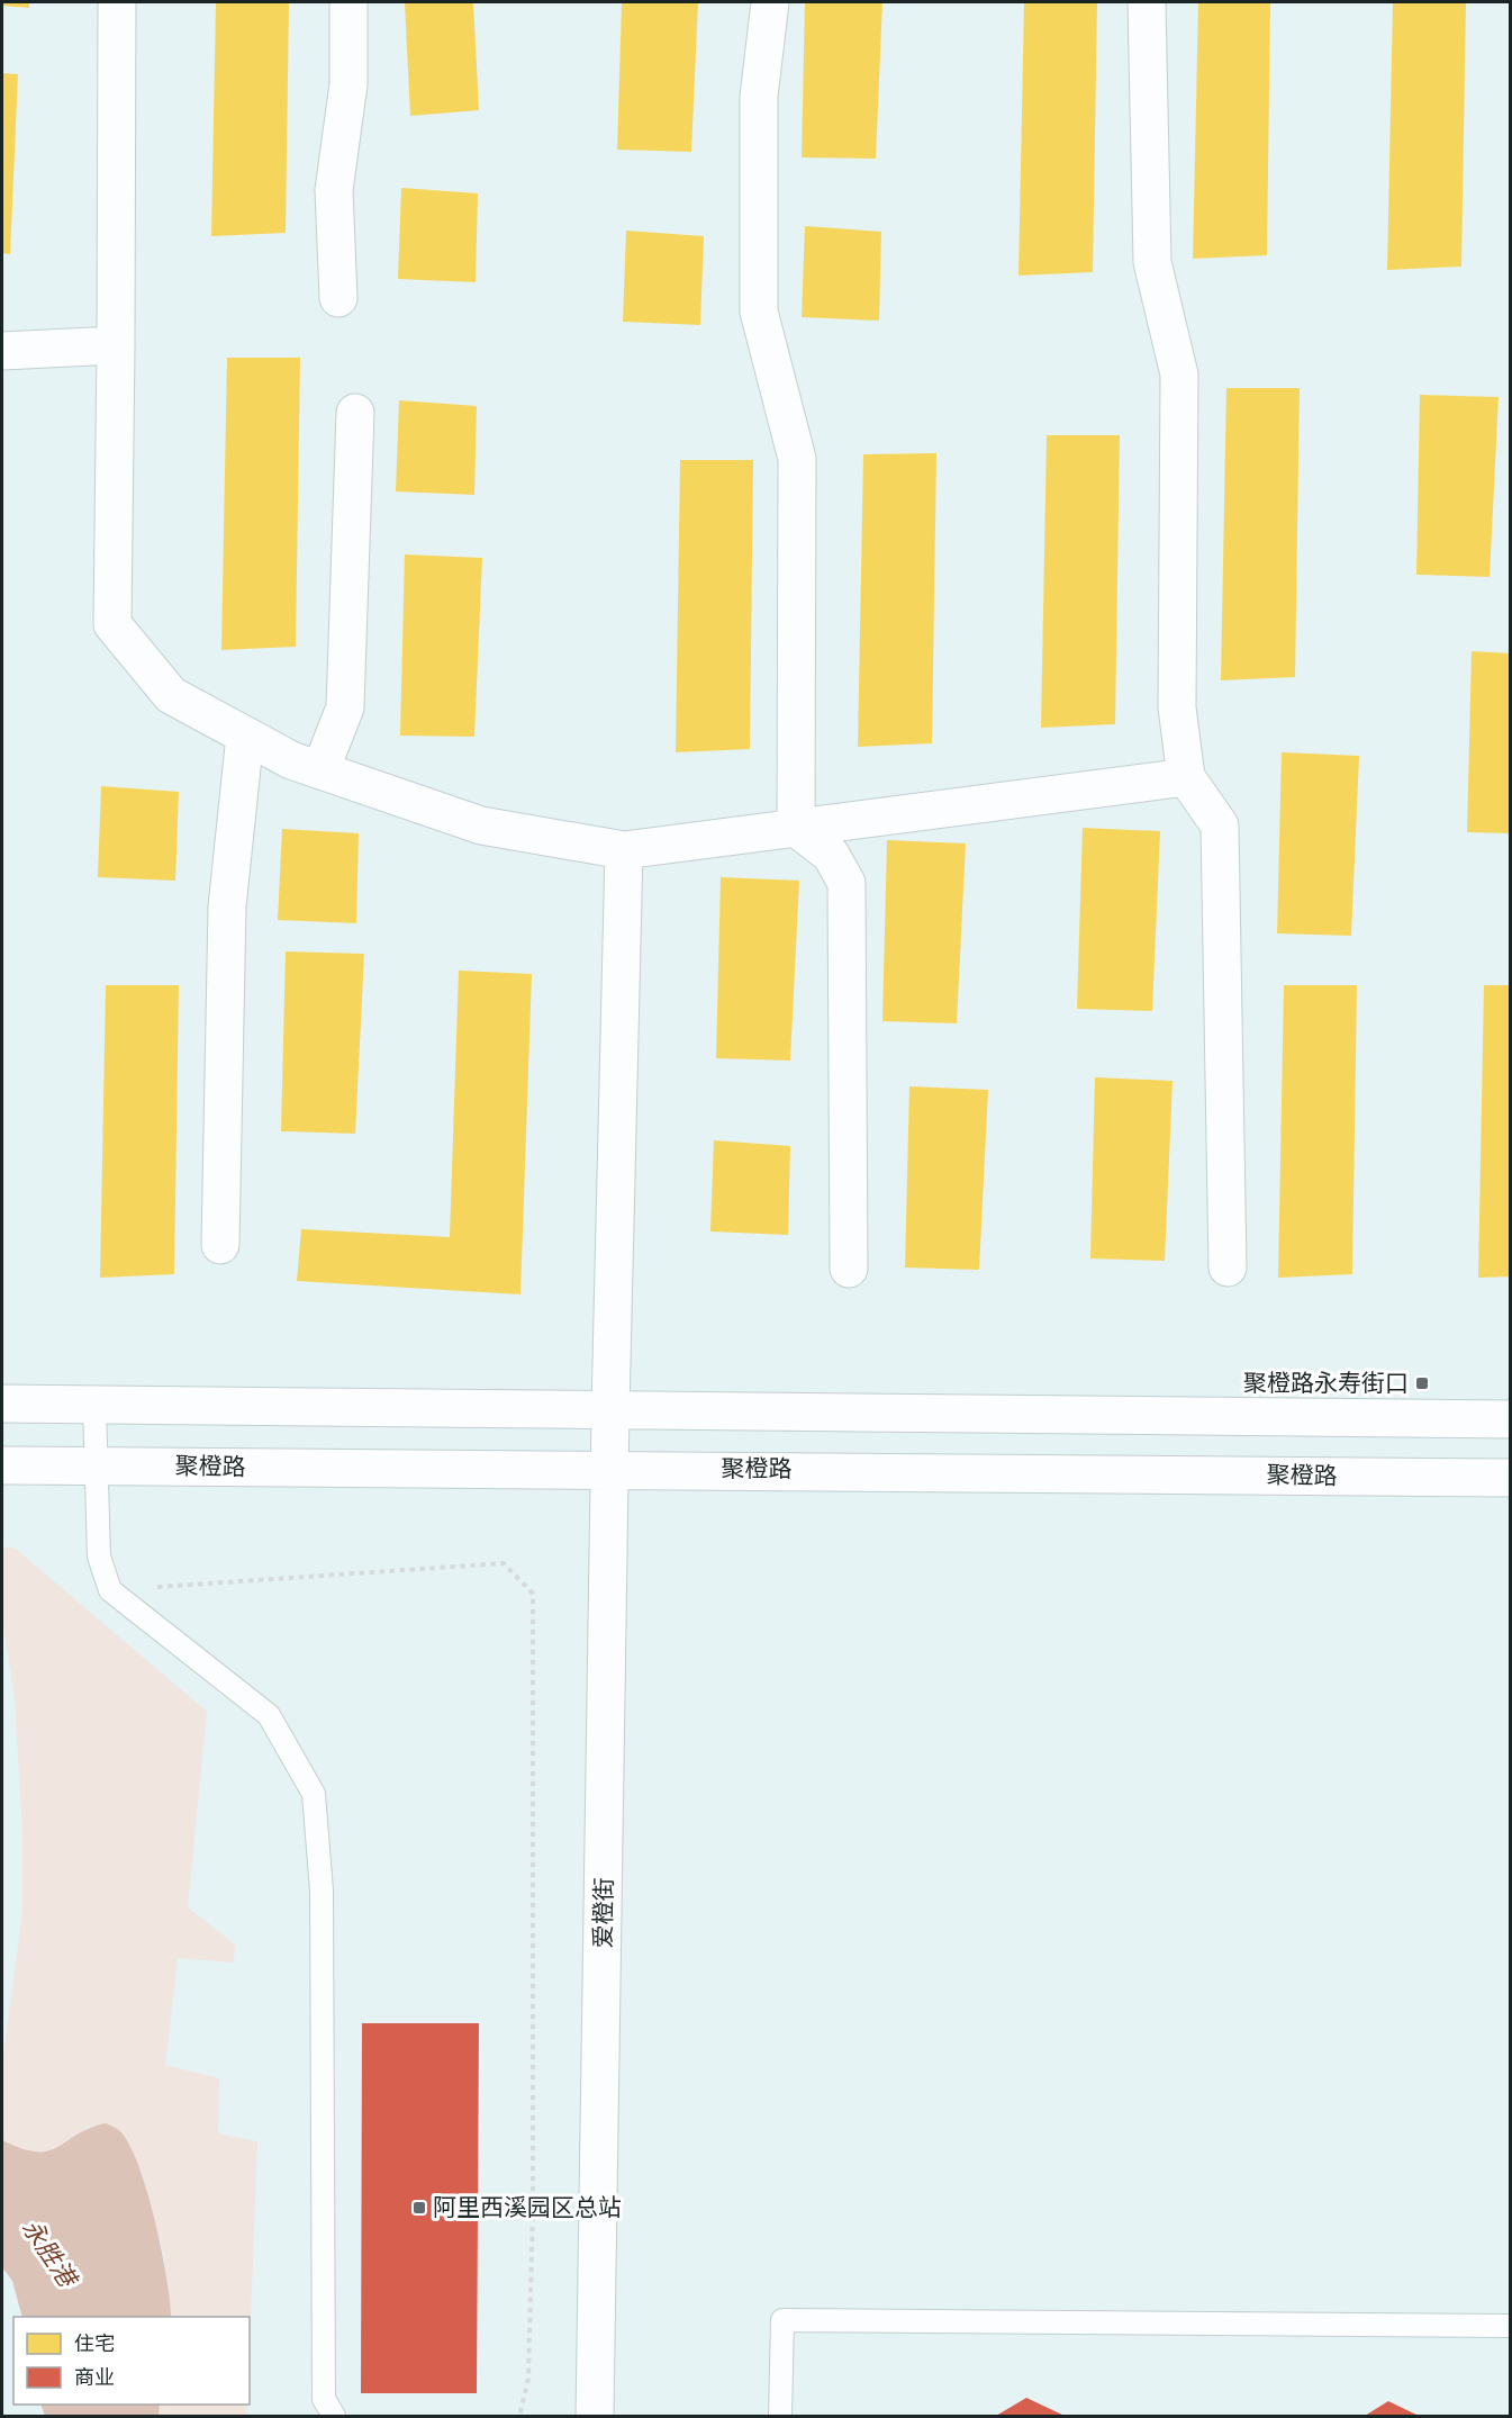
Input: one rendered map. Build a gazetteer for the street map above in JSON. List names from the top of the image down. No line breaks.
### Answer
{"streets":{"street":["聚橙路","爱橙街"]},"crossings":[["聚橙路","爱橙街"]],"water":["永胜港"],"places":{"transit":["聚橙路永寿街口","阿里西溪园区总站"]},"legend":["住宅","商业"]}
